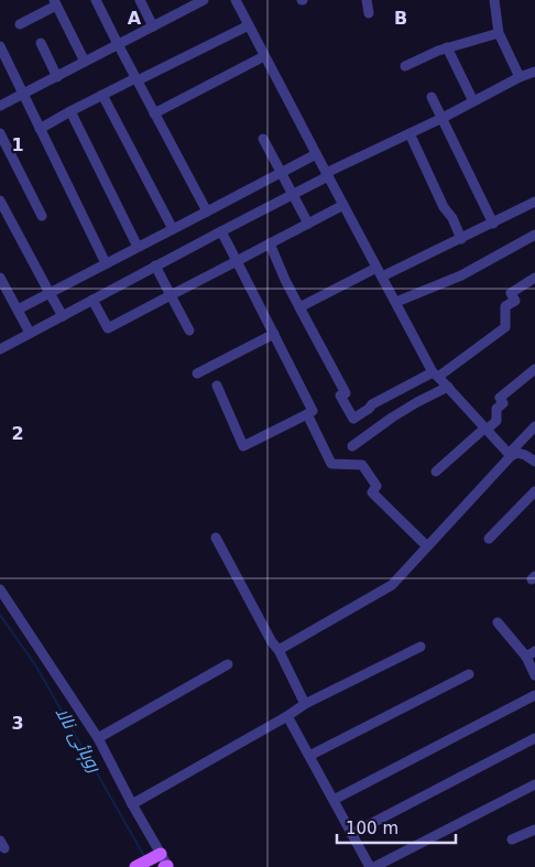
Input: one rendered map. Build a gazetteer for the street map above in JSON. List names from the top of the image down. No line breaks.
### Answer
{"water":["روہائی نالا"],"scale_bar":"100 m","grid":{"columns":["A","B"],"rows":["1","2","3"]}}
